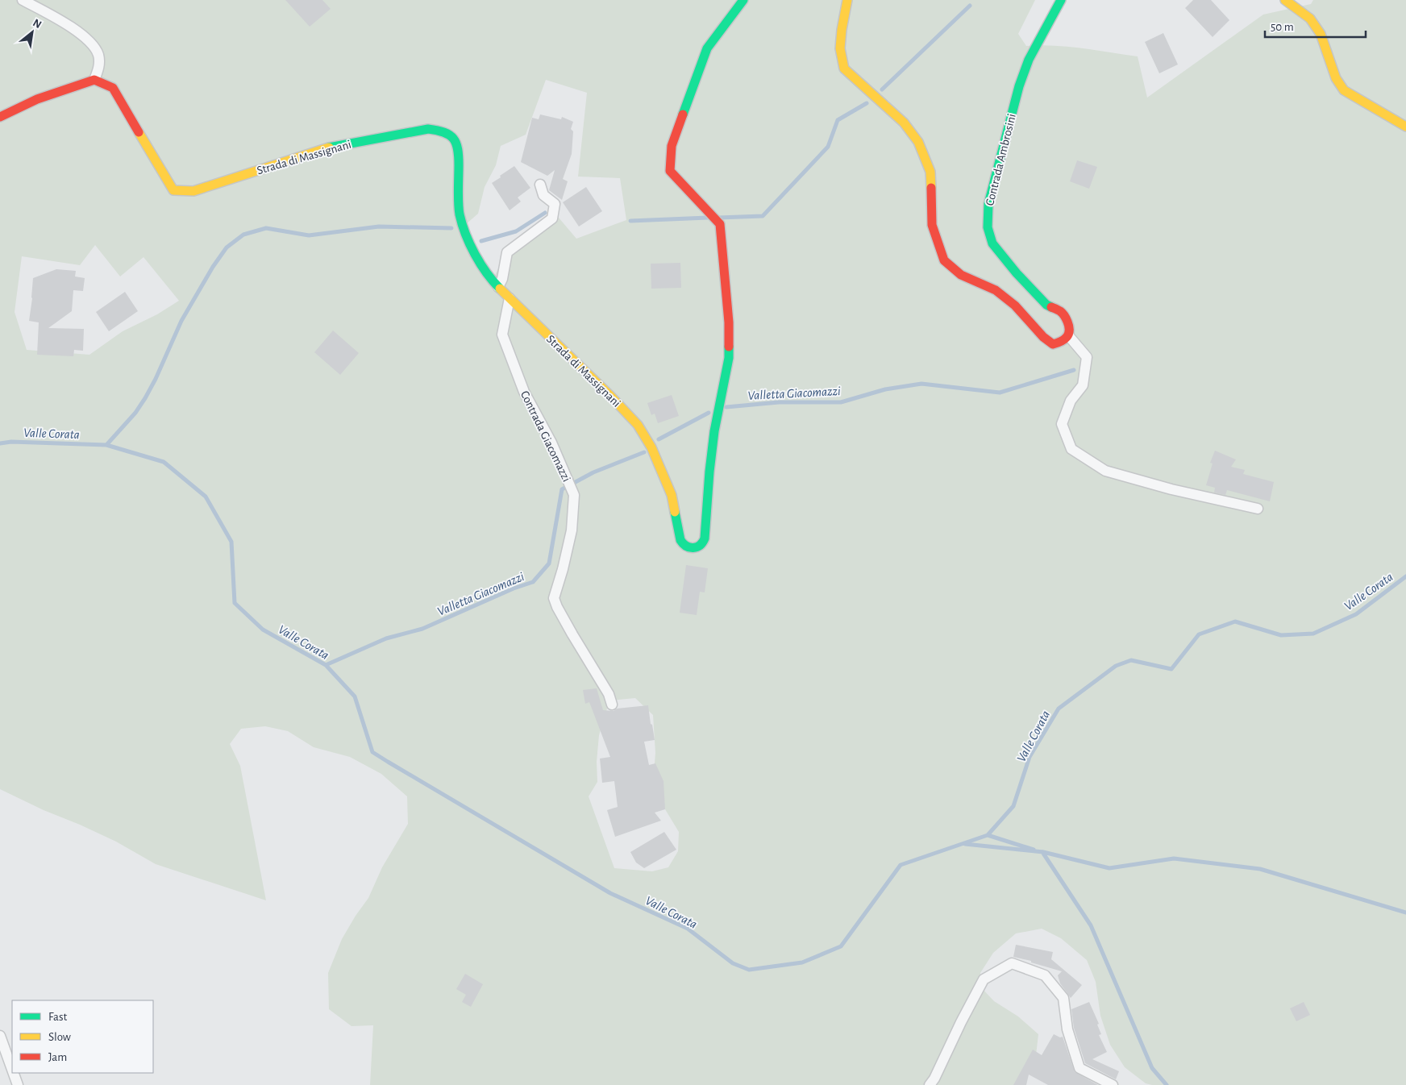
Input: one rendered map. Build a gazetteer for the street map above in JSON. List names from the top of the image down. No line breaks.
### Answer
{"streets":{"street":["Strada di Massignani","Contrada Ambrosini","Contrada Giacomazzi"]},"crossings":[["Strada di Massignani","Contrada Giacomazzi"]],"water":["Valletta Giacomazzi","Valle Corata"],"legend":["Fast","Slow","Jam"],"scale_bar":"50 m","north":"top right"}
